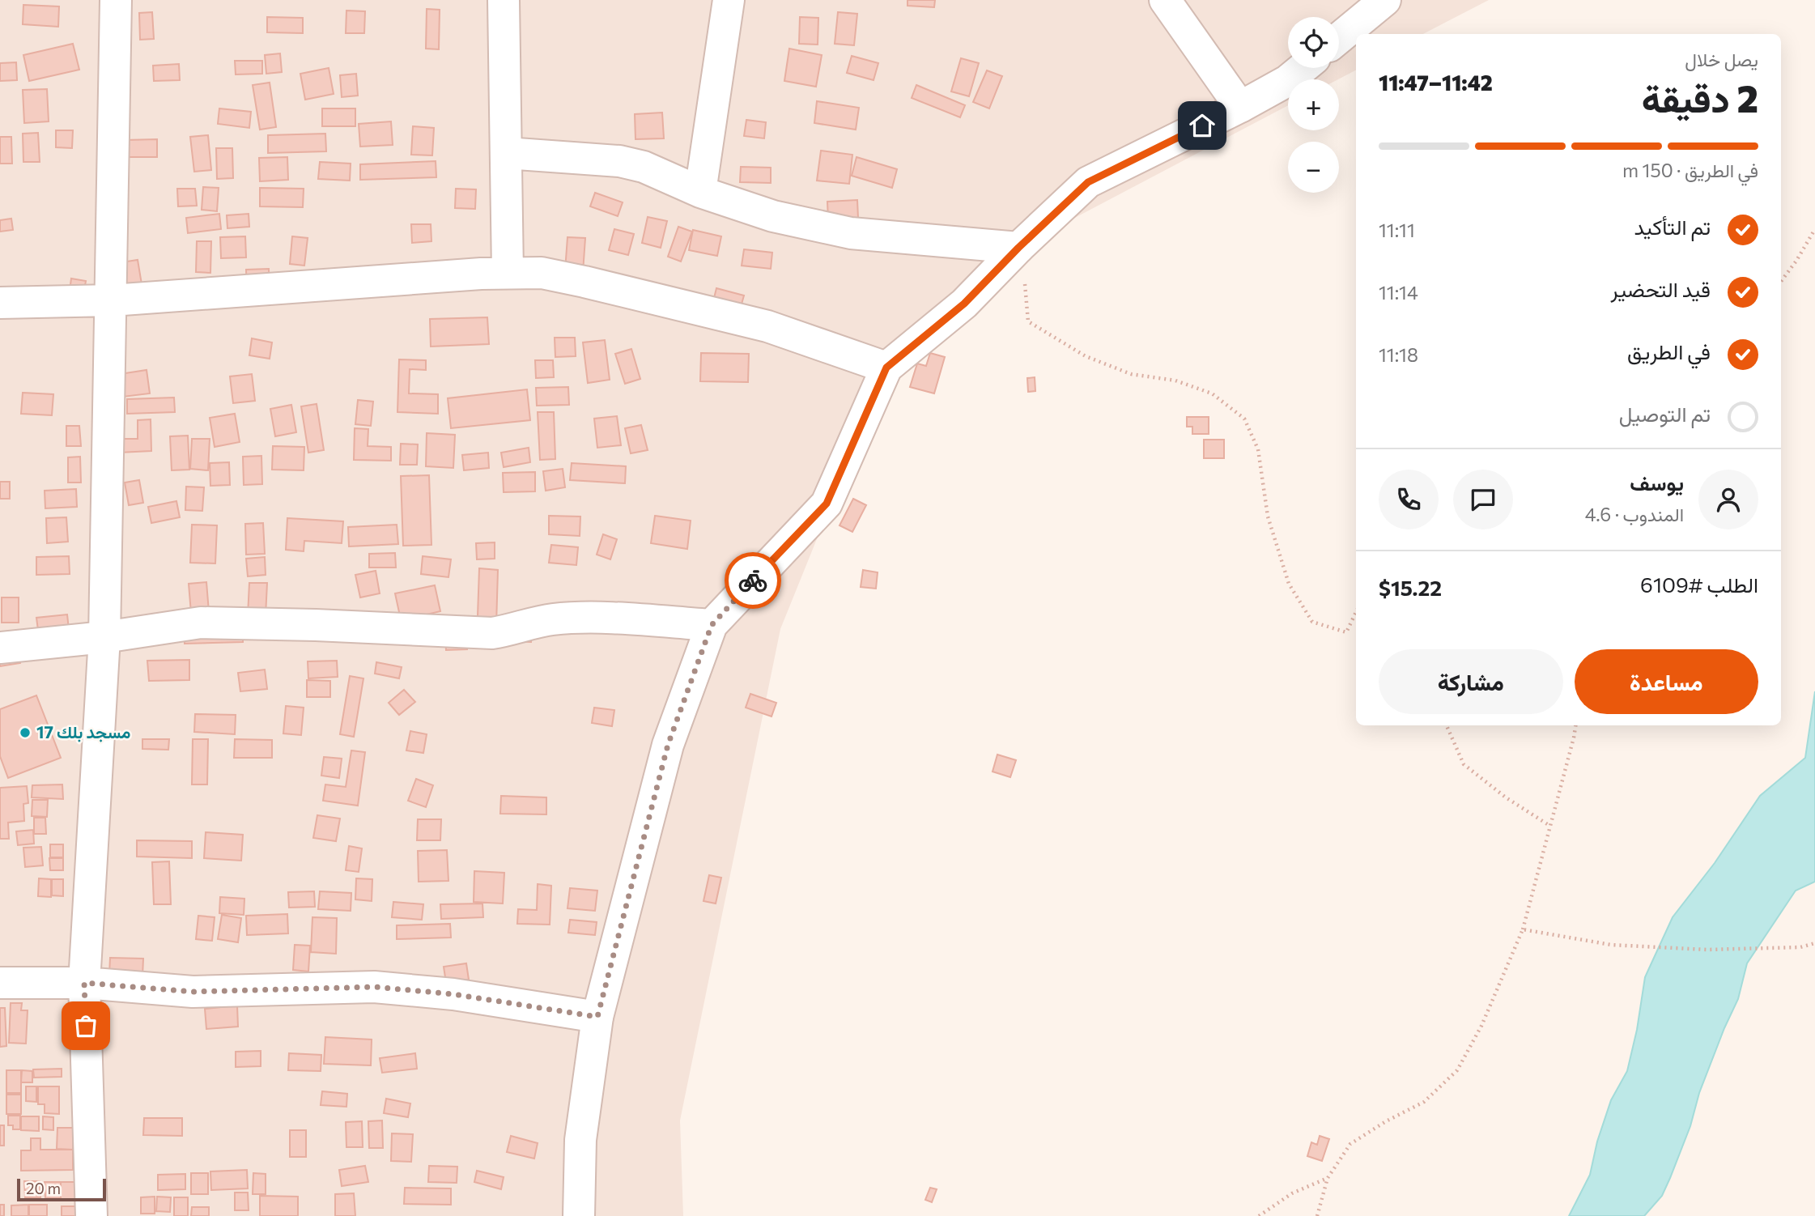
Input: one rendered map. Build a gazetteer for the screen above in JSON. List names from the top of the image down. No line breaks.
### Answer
{"places":["مسجد بلك 17"],"scale_bar":"20 m","page":{"map_buttons":["+","−"],"heading":["2 دقيقة","يصل خلال","11:42–11:47"],"panel":["يوسف","المندوب · 4.6","الطلب #6109","$15.22"],"bar":"في الطريق · 150 m","list":[["تم التأكيد","11:11"],["قيد التحضير","11:14"],["في الطريق","11:18"],"تم التوصيل"],"buttons":["مساعدة","مشاركة"],"scale":"20 m"}}
